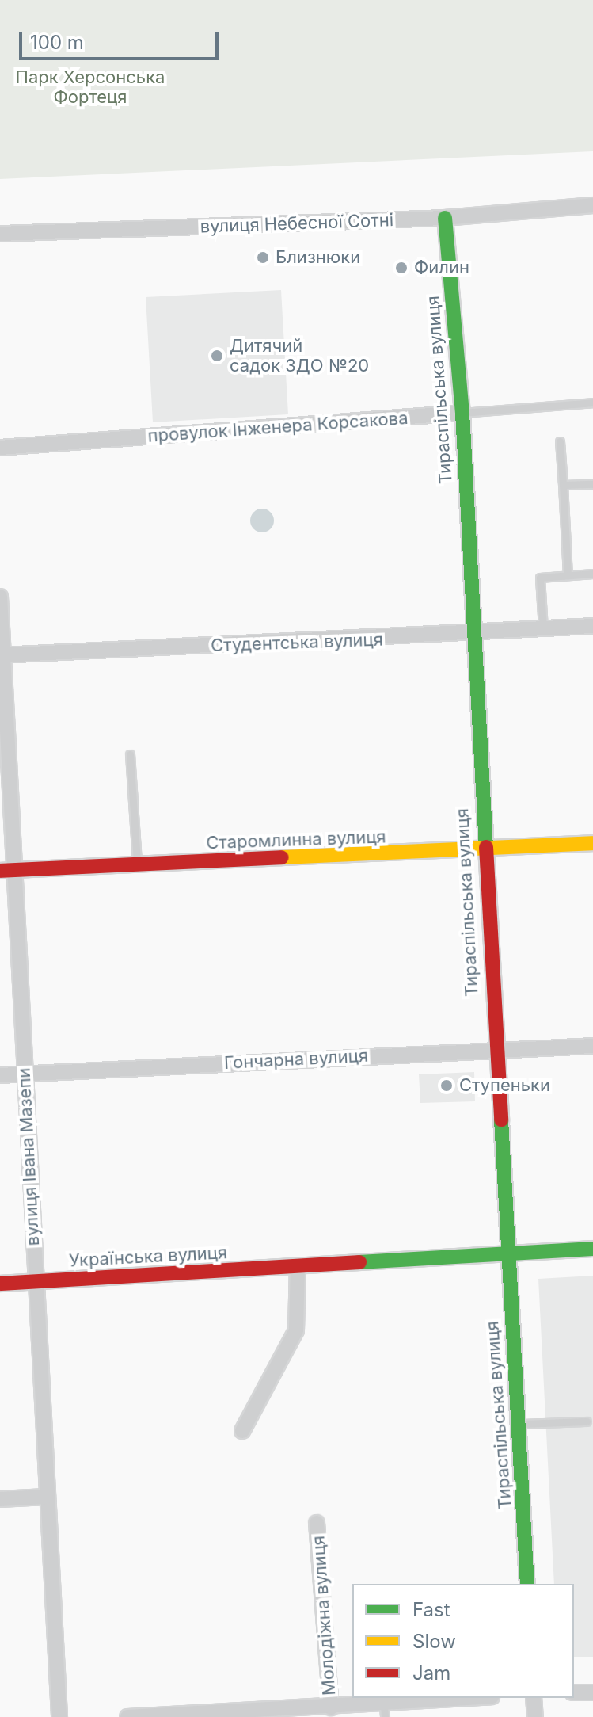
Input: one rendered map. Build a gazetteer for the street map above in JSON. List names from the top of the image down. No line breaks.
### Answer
{"streets":{"street":["вулиця Небесної Сотні","Тираспільська вулиця","провулок Інженера Корсакова","Студентська вулиця","Старомлинна вулиця","Гончарна вулиця","вулиця Івана Мазепи","Українська вулиця","Молодіжна вулиця"]},"crossings":[["вулиця Небесної Сотні","Тираспільська вулиця"],["Тираспільська вулиця","провулок Інженера Корсакова"],["Тираспільська вулиця","Студентська вулиця"],["Тираспільська вулиця","Старомлинна вулиця"],["Тираспільська вулиця","Гончарна вулиця"],["Тираспільська вулиця","Українська вулиця"],["Студентська вулиця","вулиця Івана Мазепи"],["Старомлинна вулиця","вулиця Івана Мазепи"],["Гончарна вулиця","вулиця Івана Мазепи"],["вулиця Івана Мазепи","Українська вулиця"]],"parks":["Парк Херсонська Фортеця"],"places":["Близнюки","Филин","Дитячий садок ЗДО №20","Ступеньки"],"legend":["Fast","Slow","Jam"],"scale_bar":"100 m"}
